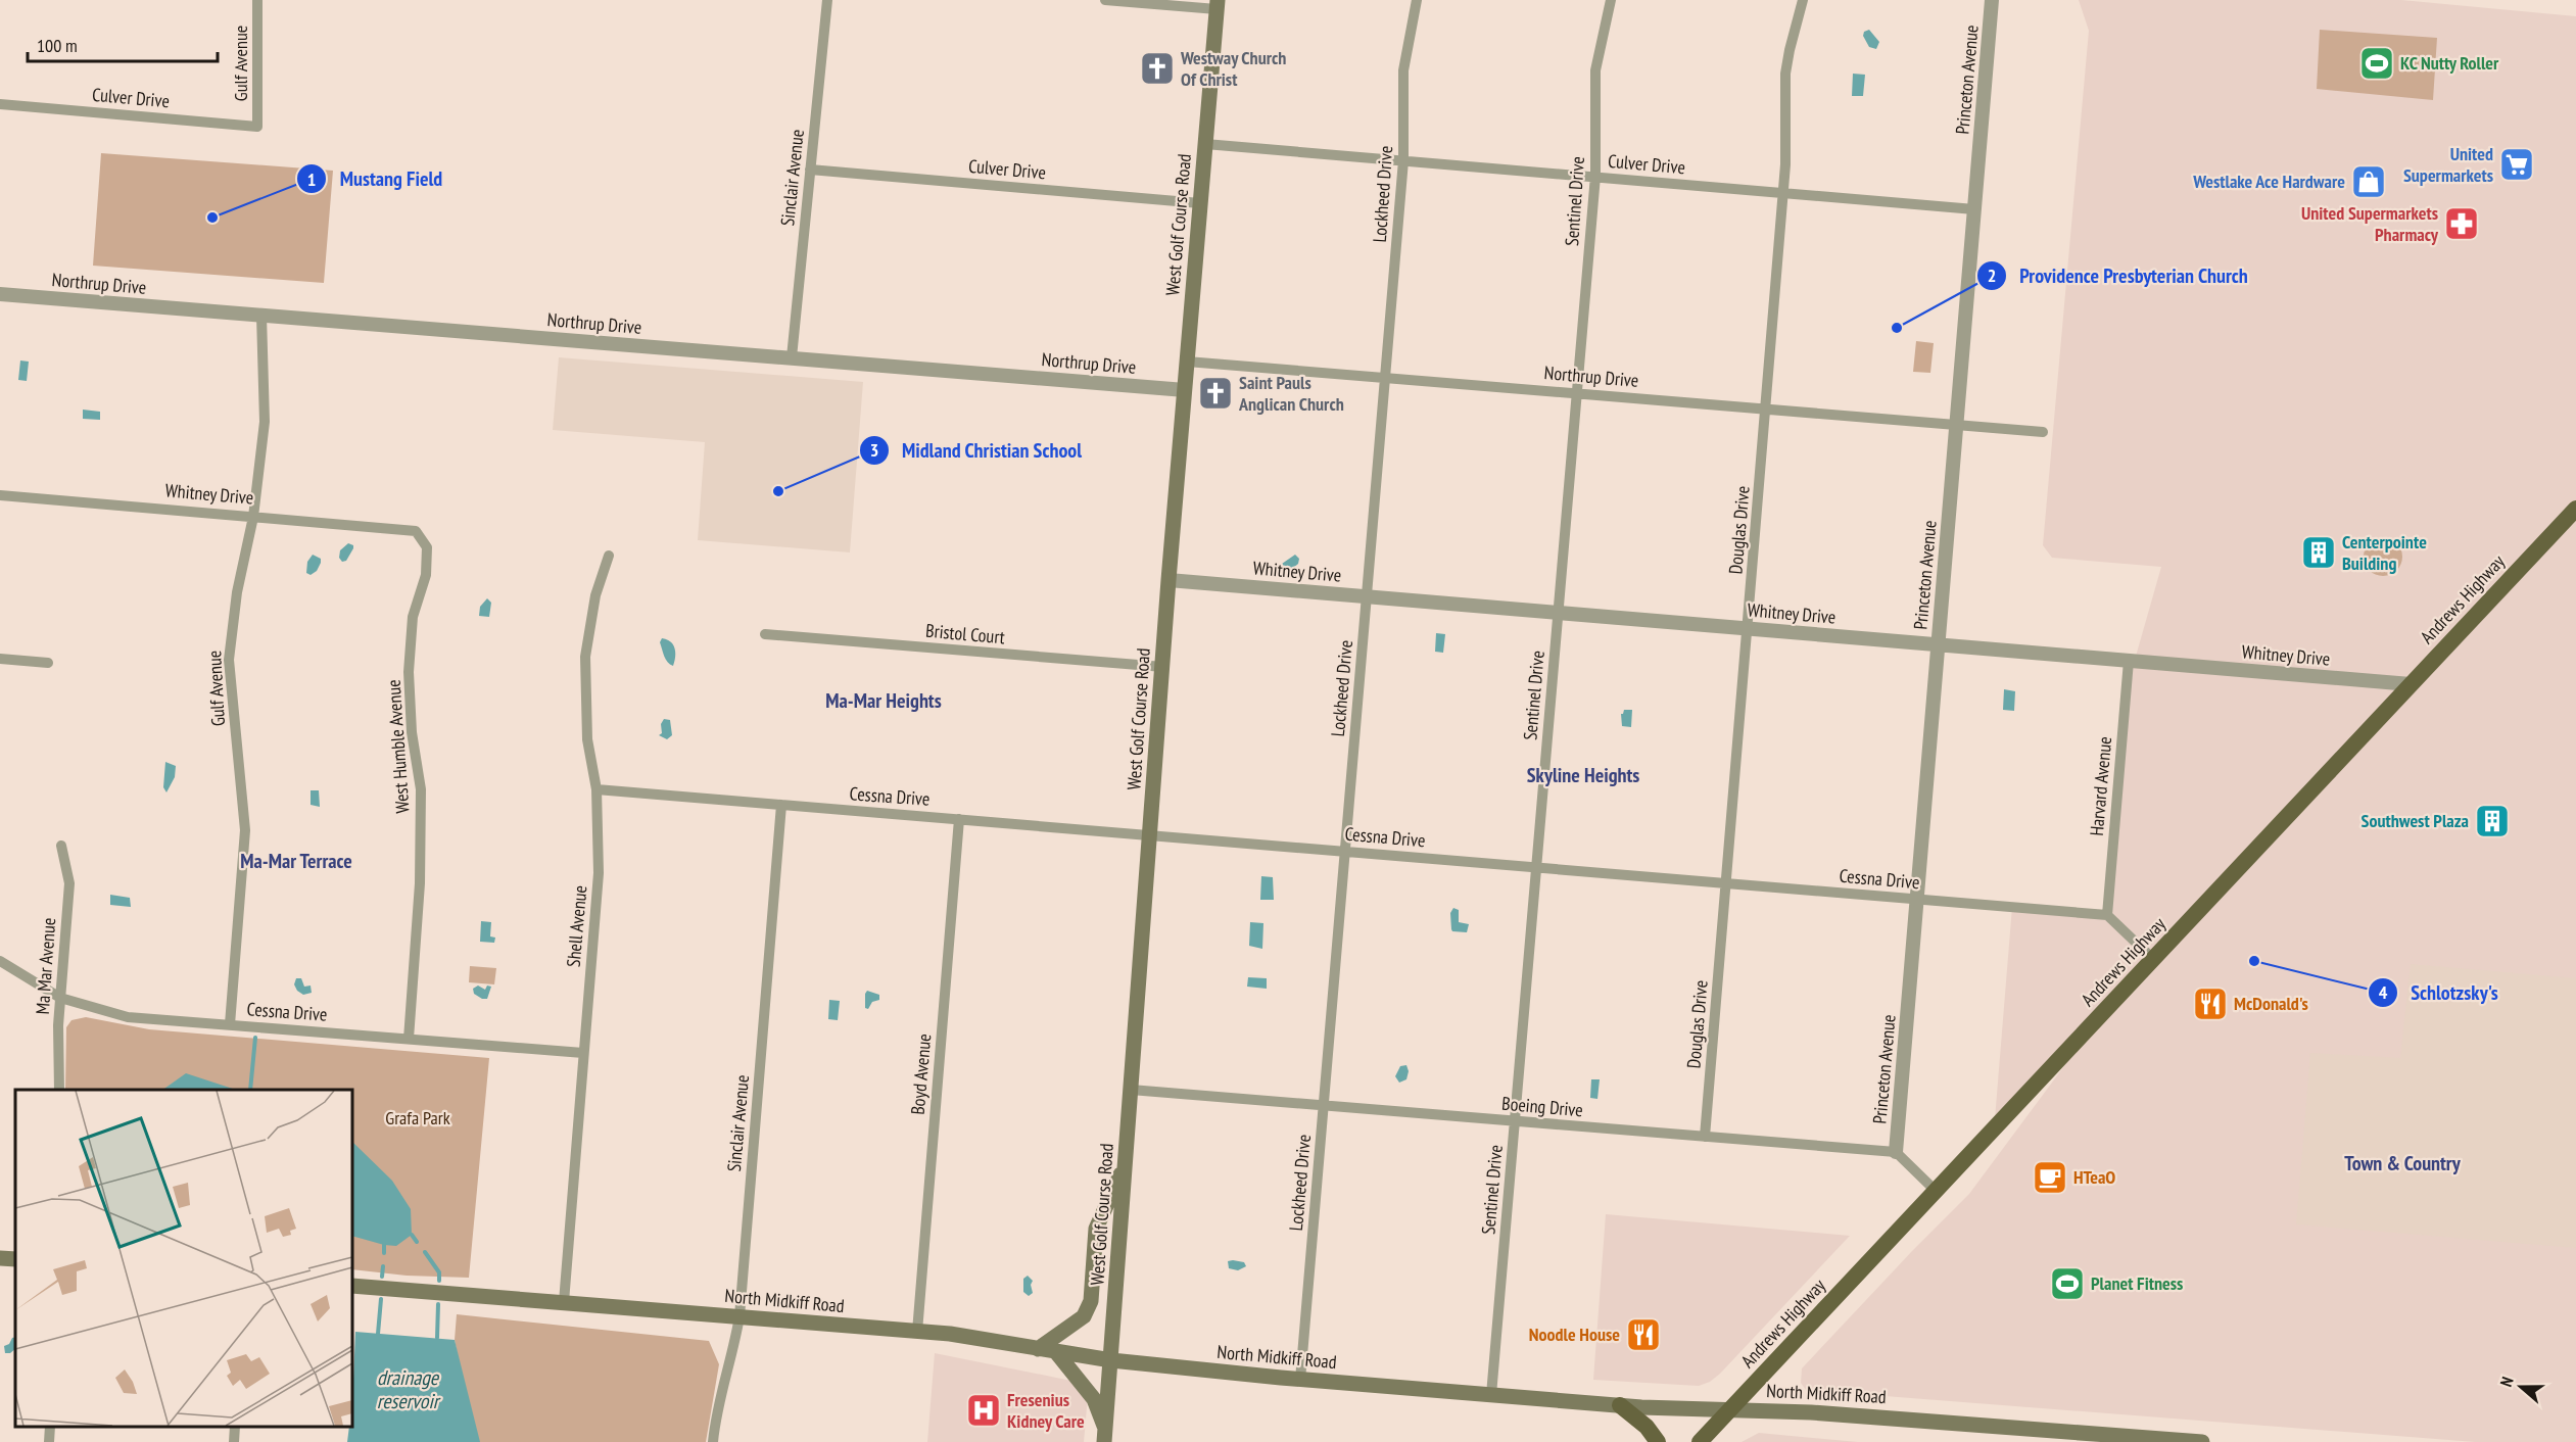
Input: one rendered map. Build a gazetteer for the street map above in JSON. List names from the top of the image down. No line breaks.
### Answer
{"streets":{"main road":["West Golf Course Road","Andrews Highway","North Midkiff Road"],"street":["Gulf Avenue","Princeton Avenue","Culver Drive","Sinclair Avenue","Lockheed Drive","Sentinel Drive","Northrup Drive","Whitney Drive","Douglas Drive","Bristol Court","West Humble Avenue","Harvard Avenue","Cessna Drive","Shell Avenue","Ma Mar Avenue","Boyd Avenue","Boeing Drive"]},"crossings":[["Gulf Avenue","Culver Drive"],["Gulf Avenue","Northrup Drive"],["Gulf Avenue","Whitney Drive"],["Gulf Avenue","Cessna Drive"],["Princeton Avenue","Culver Drive"],["Princeton Avenue","Northrup Drive"],["Princeton Avenue","Whitney Drive"],["Princeton Avenue","Cessna Drive"],["Princeton Avenue","Boeing Drive"],["Culver Drive","Sinclair Avenue"],["Culver Drive","Lockheed Drive"],["Culver Drive","Sentinel Drive"],["Culver Drive","West Golf Course Road"],["Culver Drive","Douglas Drive"],["Sinclair Avenue","Northrup Drive"],["Sinclair Avenue","Cessna Drive"],["Sinclair Avenue","North Midkiff Road"],["Lockheed Drive","Northrup Drive"],["Lockheed Drive","Whitney Drive"],["Lockheed Drive","Cessna Drive"],["Lockheed Drive","Boeing Drive"],["Lockheed Drive","North Midkiff Road"],["Sentinel Drive","Northrup Drive"],["Sentinel Drive","Whitney Drive"],["Sentinel Drive","Cessna Drive"],["Sentinel Drive","Boeing Drive"],["Sentinel Drive","North Midkiff Road"],["West Golf Course Road","Northrup Drive"],["West Golf Course Road","Whitney Drive"],["West Golf Course Road","Bristol Court"],["West Golf Course Road","Cessna Drive"],["West Golf Course Road","Boeing Drive"],["West Golf Course Road","North Midkiff Road"],["Northrup Drive","Douglas Drive"],["Whitney Drive","Douglas Drive"],["Whitney Drive","Andrews Highway"],["Whitney Drive","West Humble Avenue"],["Whitney Drive","Harvard Avenue"],["Douglas Drive","Cessna Drive"],["Douglas Drive","Boeing Drive"],["Andrews Highway","North Midkiff Road"],["West Humble Avenue","Cessna Drive"],["Harvard Avenue","Cessna Drive"],["Cessna Drive","Shell Avenue"],["Cessna Drive","Ma Mar Avenue"],["Cessna Drive","Boyd Avenue"],["Shell Avenue","North Midkiff Road"],["Boyd Avenue","North Midkiff Road"]],"districts":["Ma-Mar Heights","Skyline Heights","Ma-Mar Terrace","Town & Country"],"water":["drainage reservoir"],"parks":["Grafa Park"],"places":{"sports":["KC Nutty Roller","Planet Fitness"],"church":["Westway Church Of Christ","Saint Pauls Anglican Church"],"supermarket":["United Supermarkets"],"shop":["Westlake Ace Hardware"],"other":["Mustang Field","Providence Presbyterian Church","Midland Christian School","Schlotzsky's"],"pharmacy":["United Supermarkets Pharmacy"],"building":["Centerpointe Building","Southwest Plaza"],"restaurant":["McDonald's","Noodle House"],"cafe":["HTeaO"],"hospital":["Fresenius Kidney Care"]},"scale_bar":"100 m","north":"left"}
